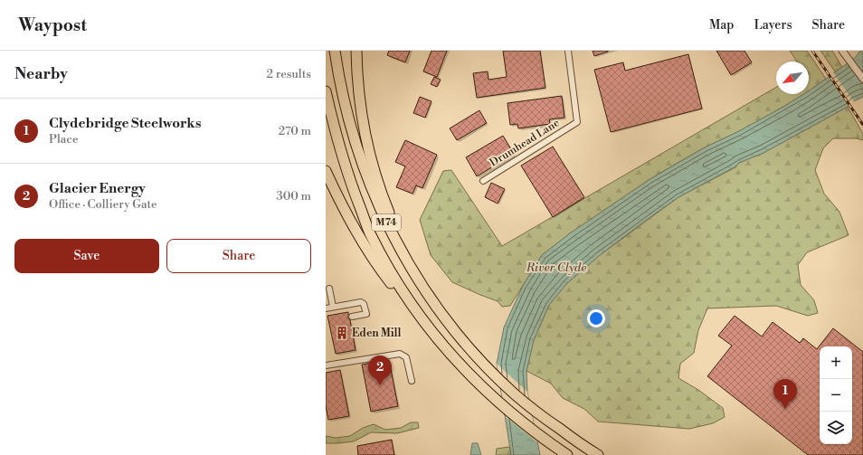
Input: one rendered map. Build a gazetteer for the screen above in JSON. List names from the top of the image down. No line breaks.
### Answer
{"streets":{"highway":["M74"],"street":["Drumhead Lane"]},"water":["River Clyde"],"places":{"building":["Eden Mill"]},"north":"bottom left","page":{"header":"Waypost","nav":["Map","Layers","Share"],"heading":["Nearby","2 results"],"list":[{"mark":"1","name":"Clydebridge Steelworks","note":"Place","value":"270 m"},{"mark":"2","name":"Glacier Energy","note":"Office · Colliery Gate","value":"300 m"}],"buttons":["Save","Share"],"map_buttons":["+","−"],"pins":["2","1"]}}
